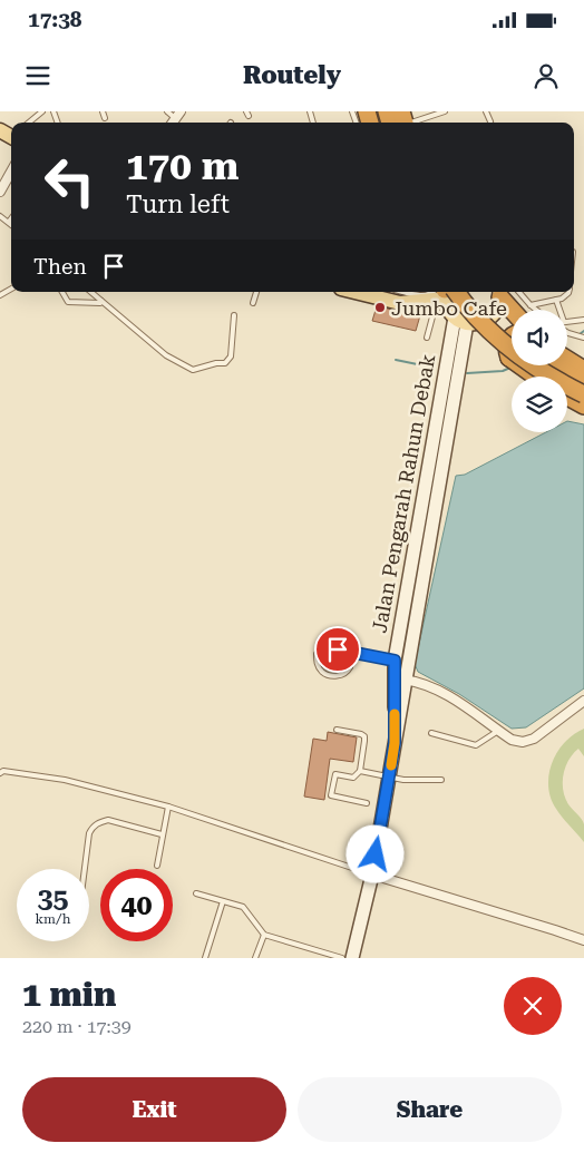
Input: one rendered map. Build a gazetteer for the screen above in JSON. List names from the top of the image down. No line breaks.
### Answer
{"streets":{"street":["Jalan Pengarah Rahun Debak"]},"places":["Jumbo Cafe"],"page":{"status":"17:38","header":"Routely","turn":["170 m","Turn left"],"then":"Then","speed":"35 km/h","limit":"40","heading":["1 min","220 m · 17:39"],"buttons":["Exit","Share"]}}
